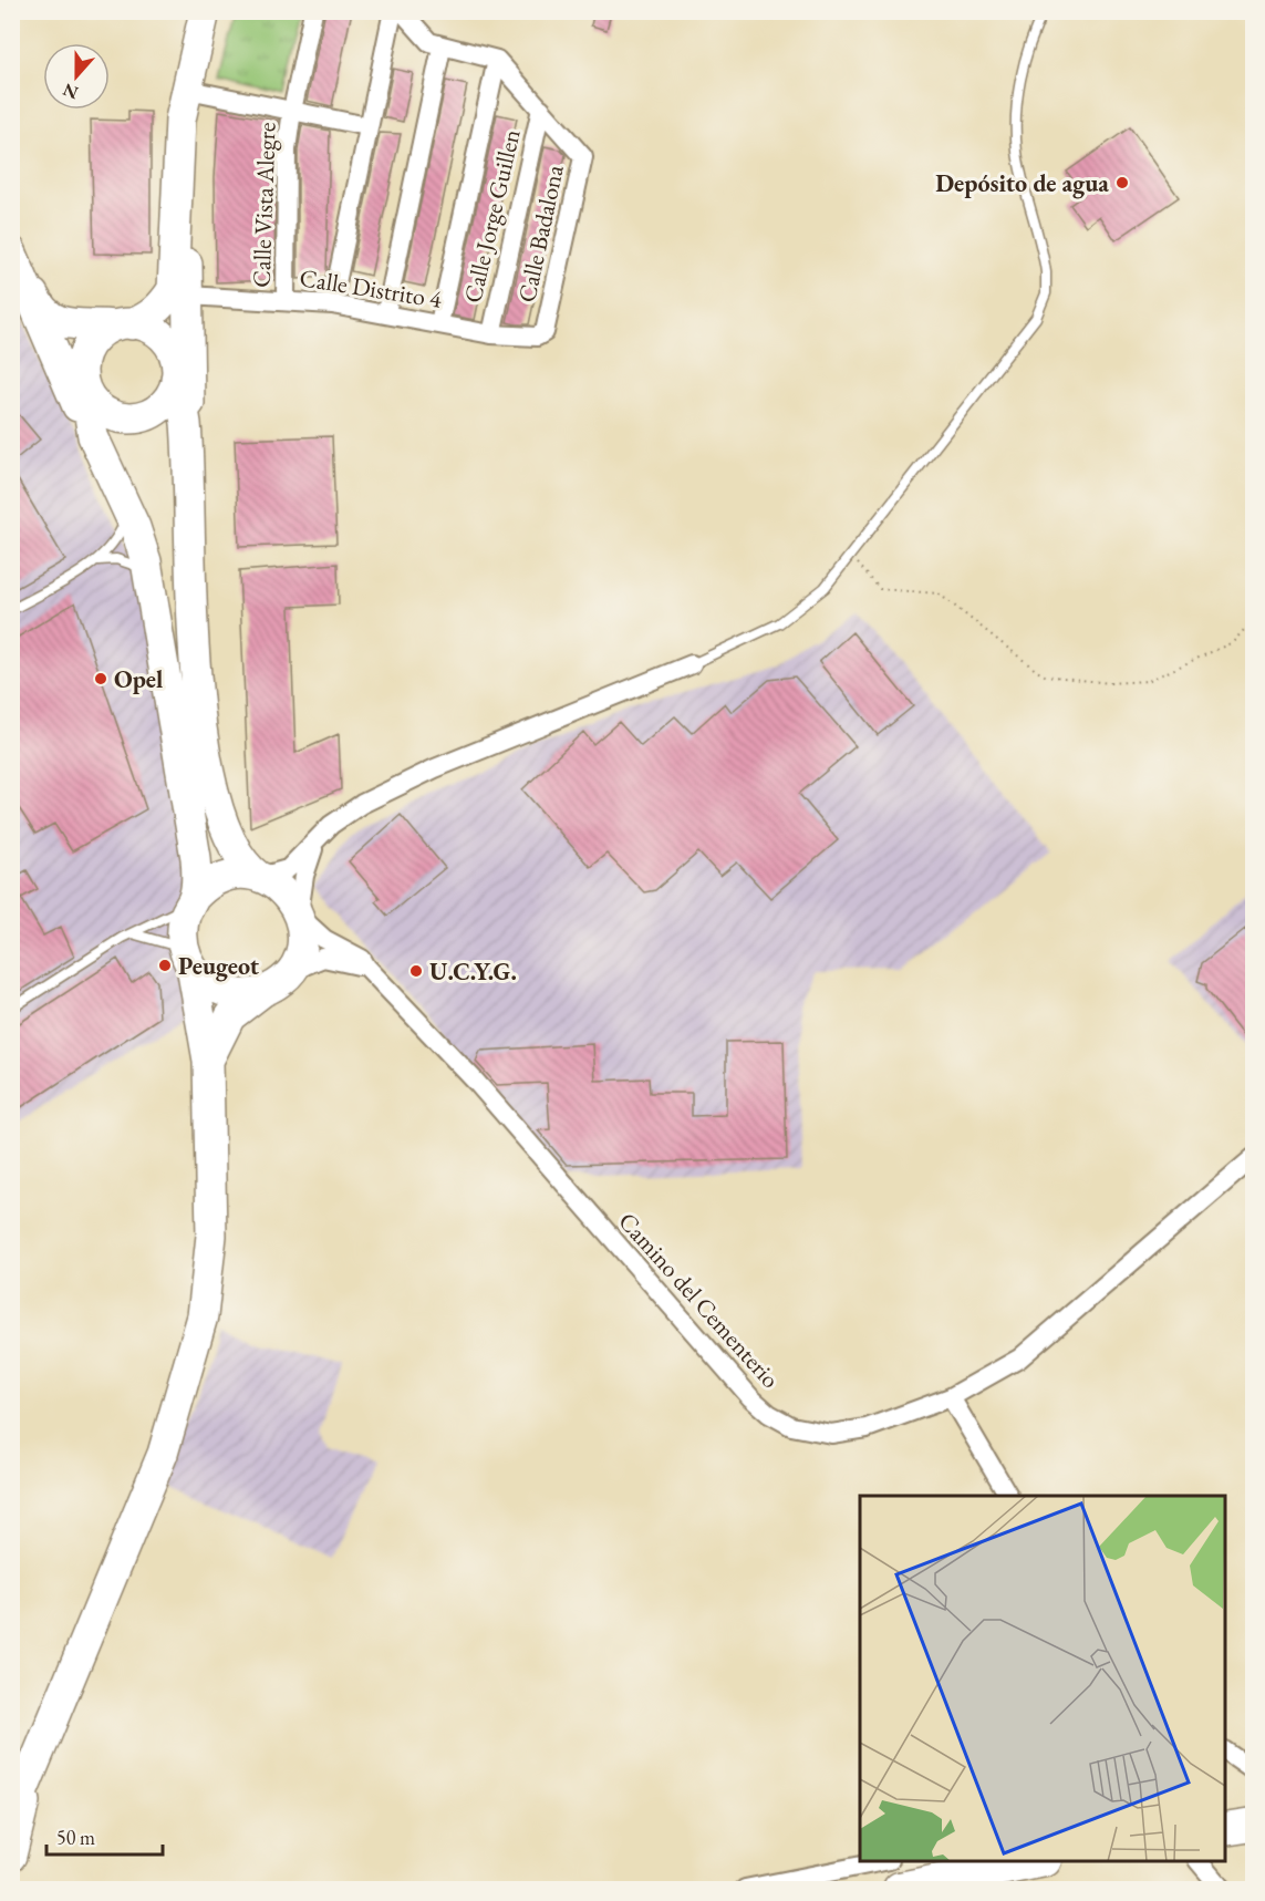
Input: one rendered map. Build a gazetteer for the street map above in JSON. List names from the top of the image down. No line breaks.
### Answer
{"streets":{"street":["Calle Vista Alegre","Calle Jorge Guillen","Calle Badalona","Calle Distrito 4","Camino del Cementerio"]},"crossings":[["Calle Vista Alegre","Calle Distrito 4"],["Calle Jorge Guillen","Calle Badalona"],["Calle Jorge Guillen","Calle Distrito 4"],["Calle Badalona","Calle Distrito 4"]],"places":["Depósito de agua","Opel","Peugeot","U.C.Y.G."],"scale_bar":"50 m","north":"bottom"}
